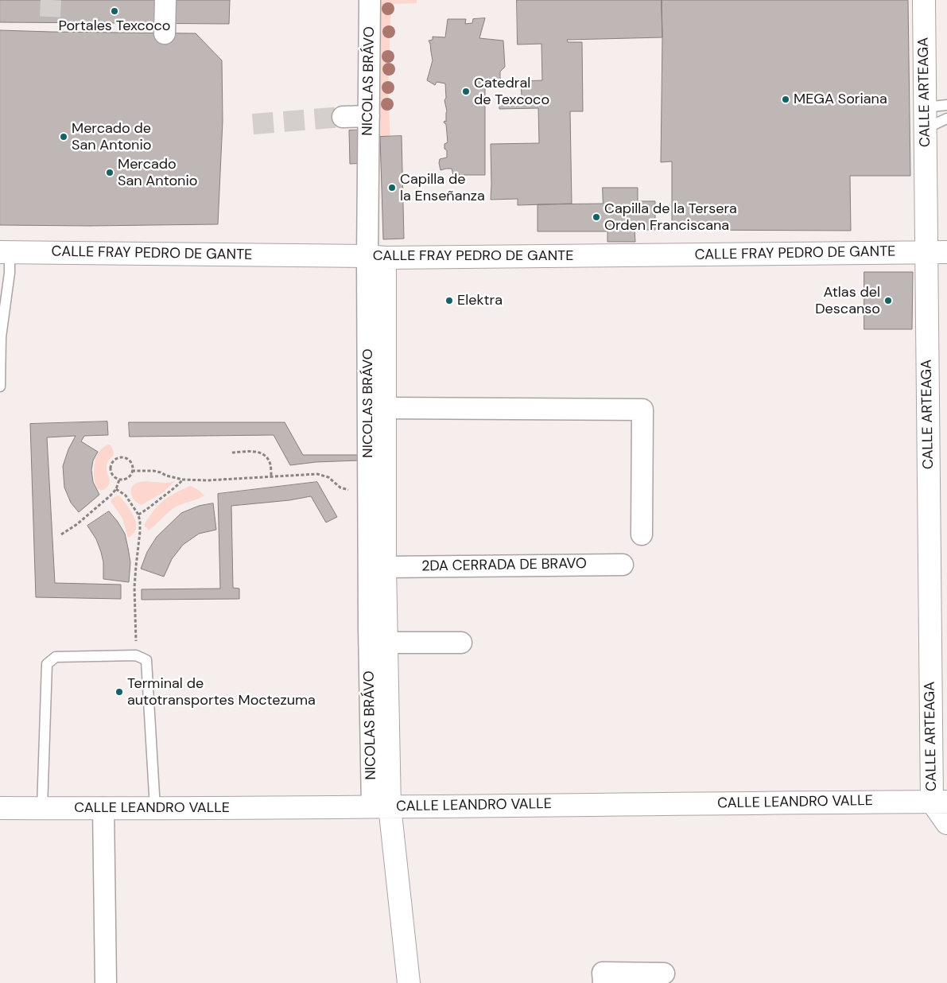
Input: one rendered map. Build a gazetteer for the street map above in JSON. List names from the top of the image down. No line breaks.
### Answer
{"streets":{"main road":["NICOLAS BRÁVO","CALLE ARTEAGA","CALLE FRAY PEDRO DE GANTE","CALLE LEANDRO VALLE"],"street":["2DA CERRADA DE BRAVO"]},"crossings":[["NICOLAS BRÁVO","CALLE FRAY PEDRO DE GANTE"],["NICOLAS BRÁVO","2DA CERRADA DE BRAVO"],["NICOLAS BRÁVO","CALLE LEANDRO VALLE"],["CALLE ARTEAGA","CALLE FRAY PEDRO DE GANTE"],["CALLE ARTEAGA","CALLE LEANDRO VALLE"]],"places":["Portales Texcoco","Catedral de Texcoco","MEGA Soriana","Mercado de San Antonio","Mercado San Antonio","Capilla de la Enseñanza","Capilla de la Tersera Orden Franciscana","Elektra","Atlas del Descanso","Terminal de autotransportes Moctezuma"]}
